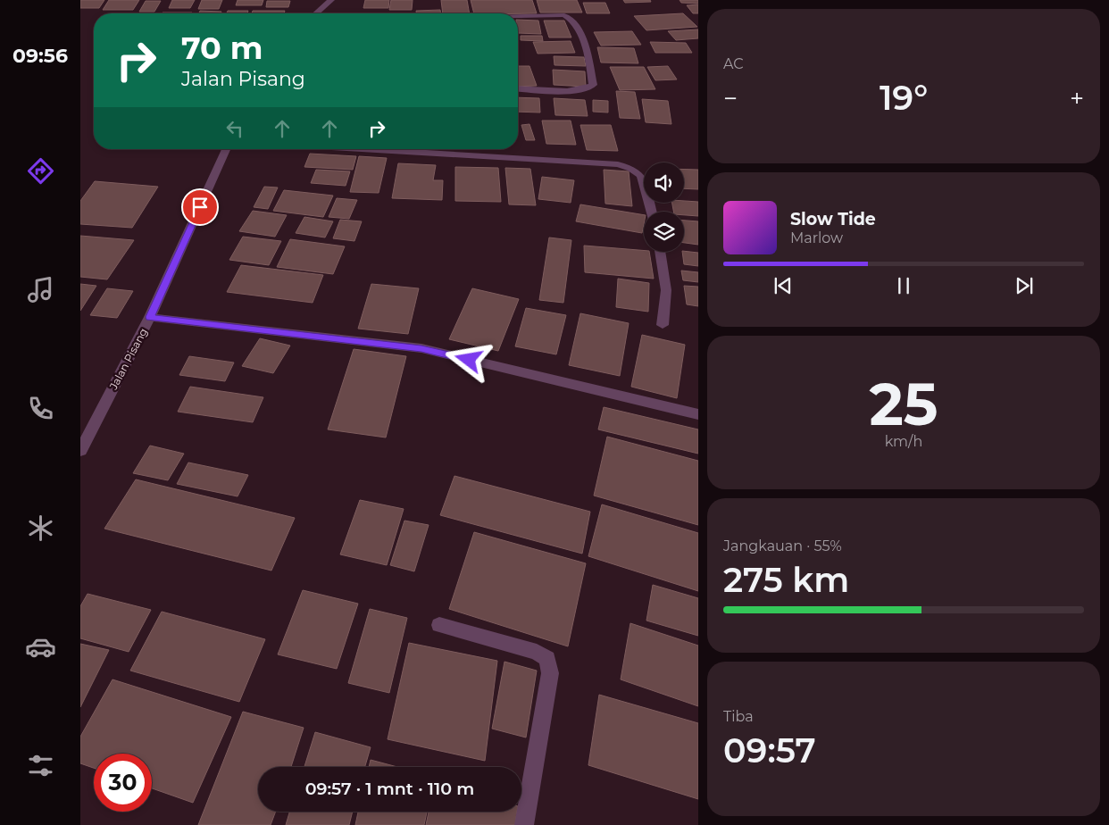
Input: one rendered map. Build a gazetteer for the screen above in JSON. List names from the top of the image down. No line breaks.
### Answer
{"streets":{"street":["Jalan Pisang"]},"page":{"tabs":"09:56","tile":["AC",["25","km/h"],["Jangkauan · 55%","275 km"],["Tiba","09:57"]],"turn":["70 m","Jalan Pisang"],"heat":["−","19°","+"],"song":["Slow Tide","Marlow"],"limit":"30","trip":"09:57 · 1 mnt · 110 m"}}
